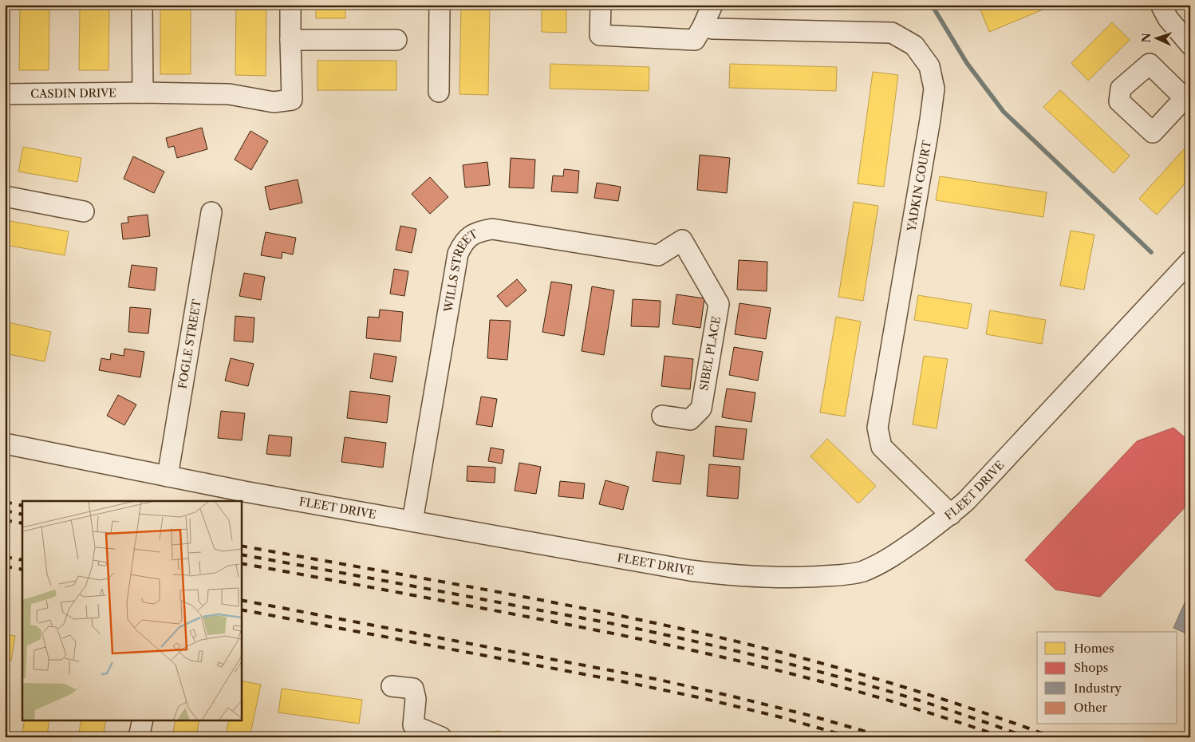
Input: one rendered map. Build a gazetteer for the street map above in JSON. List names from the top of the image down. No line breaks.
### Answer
{"streets":{"street":["CASDIN DRIVE","YADKIN COURT","WILLS STREET","FOGLE STREET","SIBEL PLACE","FLEET DRIVE"]},"crossings":[["YADKIN COURT","FLEET DRIVE"],["WILLS STREET","SIBEL PLACE"],["WILLS STREET","FLEET DRIVE"],["FOGLE STREET","FLEET DRIVE"]],"legend":["Homes","Shops","Industry","Other"],"north":"left"}
